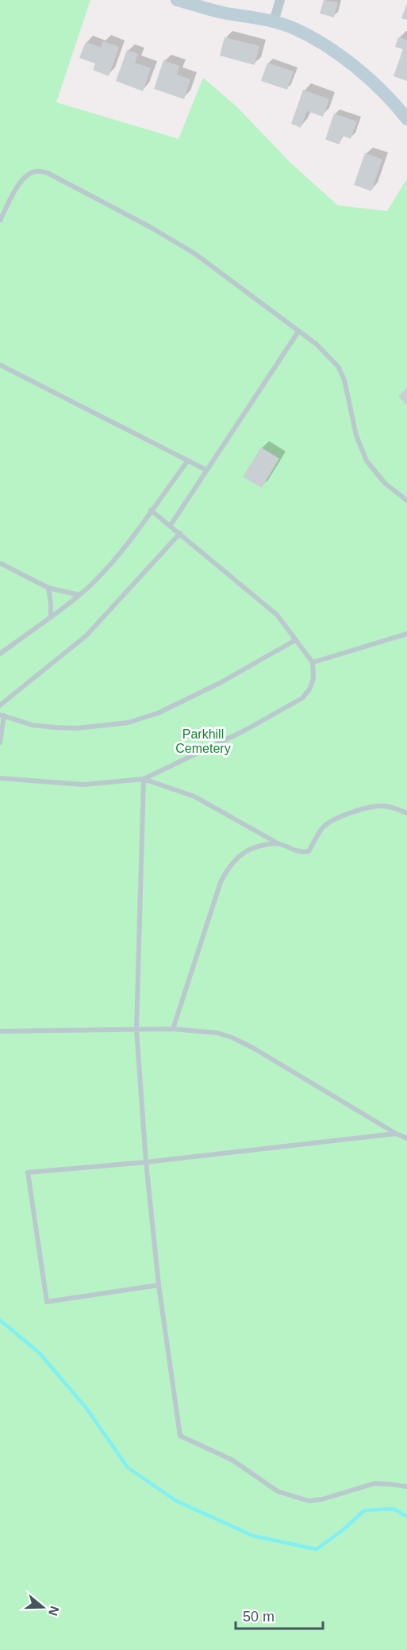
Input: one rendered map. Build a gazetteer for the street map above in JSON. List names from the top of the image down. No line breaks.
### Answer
{"parks":["Parkhill Cemetery"],"scale_bar":"50 m","north":"right"}
